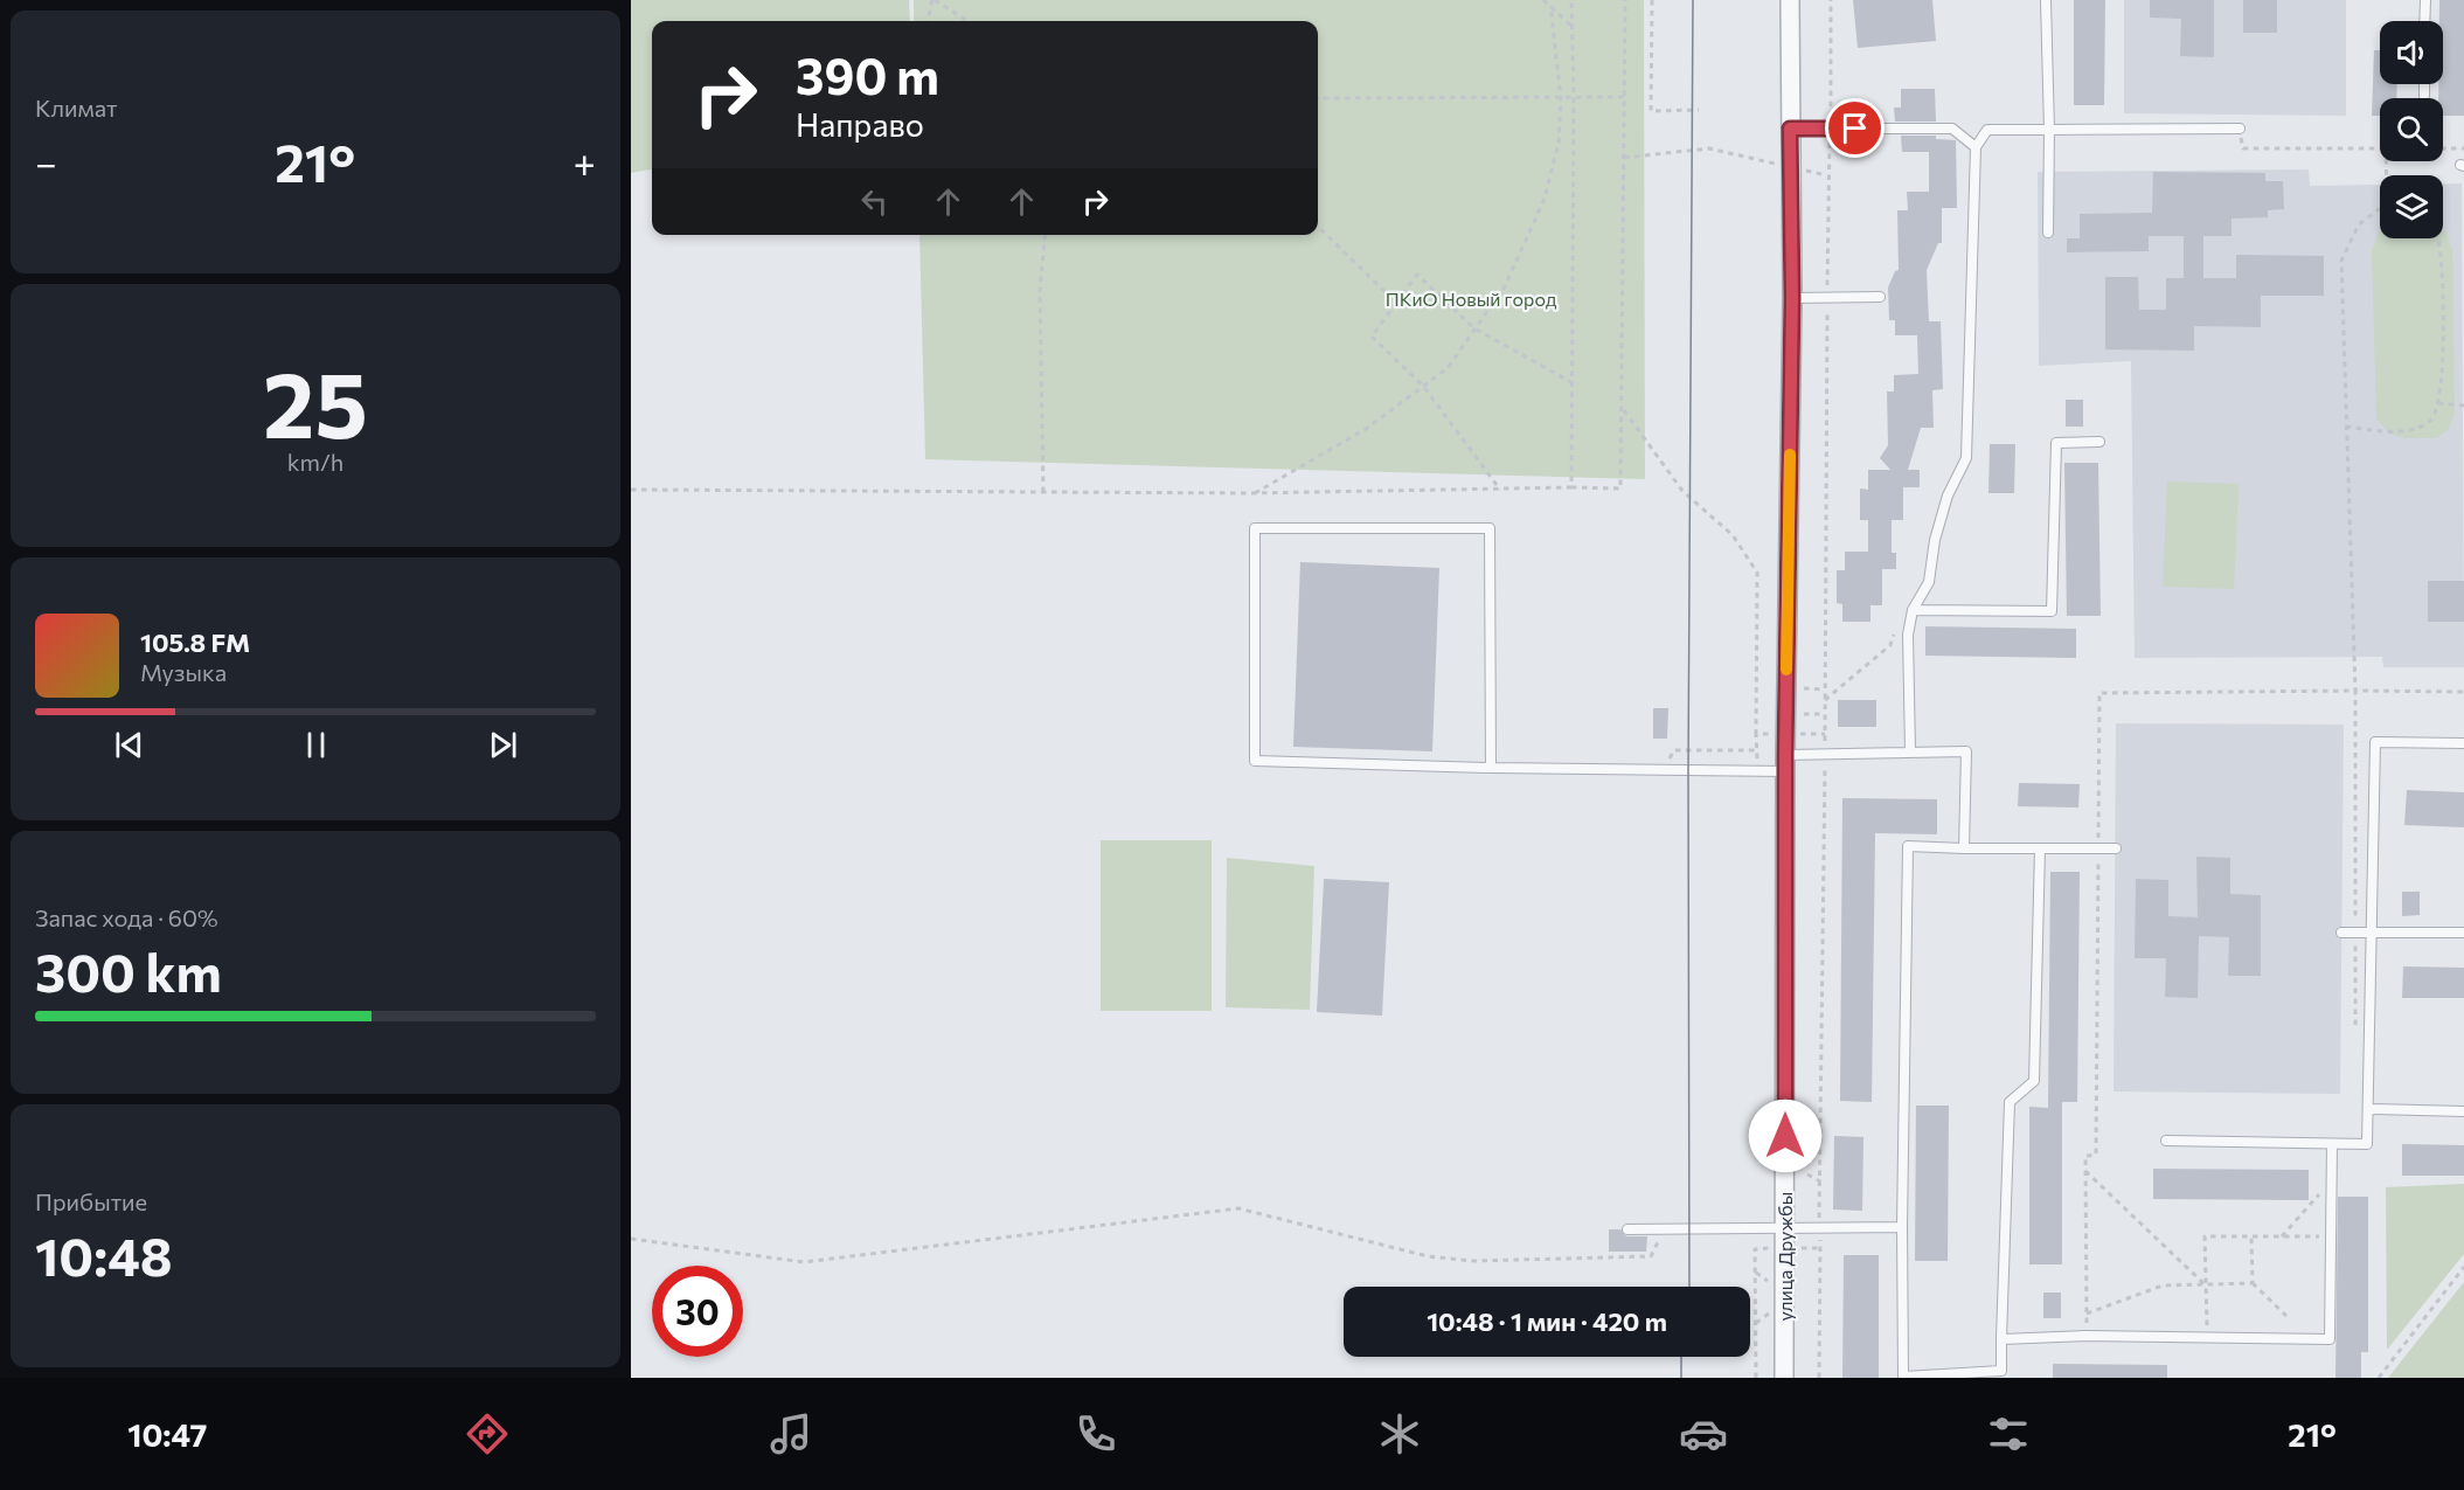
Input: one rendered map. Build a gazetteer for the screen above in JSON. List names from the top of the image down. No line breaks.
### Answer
{"streets":{"street":["улица Дружбы"]},"parks":["ПКиО Новый город"],"page":{"tile":["Климат",["25","km/h"],["Запас хода · 60%","300 km"],["Прибытие","10:48"]],"turn":["390 m","Направо"],"heat":["−","21°","+"],"song":["105.8 FM","Музыка"],"limit":"30","trip":"10:48 · 1 мин · 420 m","tabs":["10:47","21°"]}}
